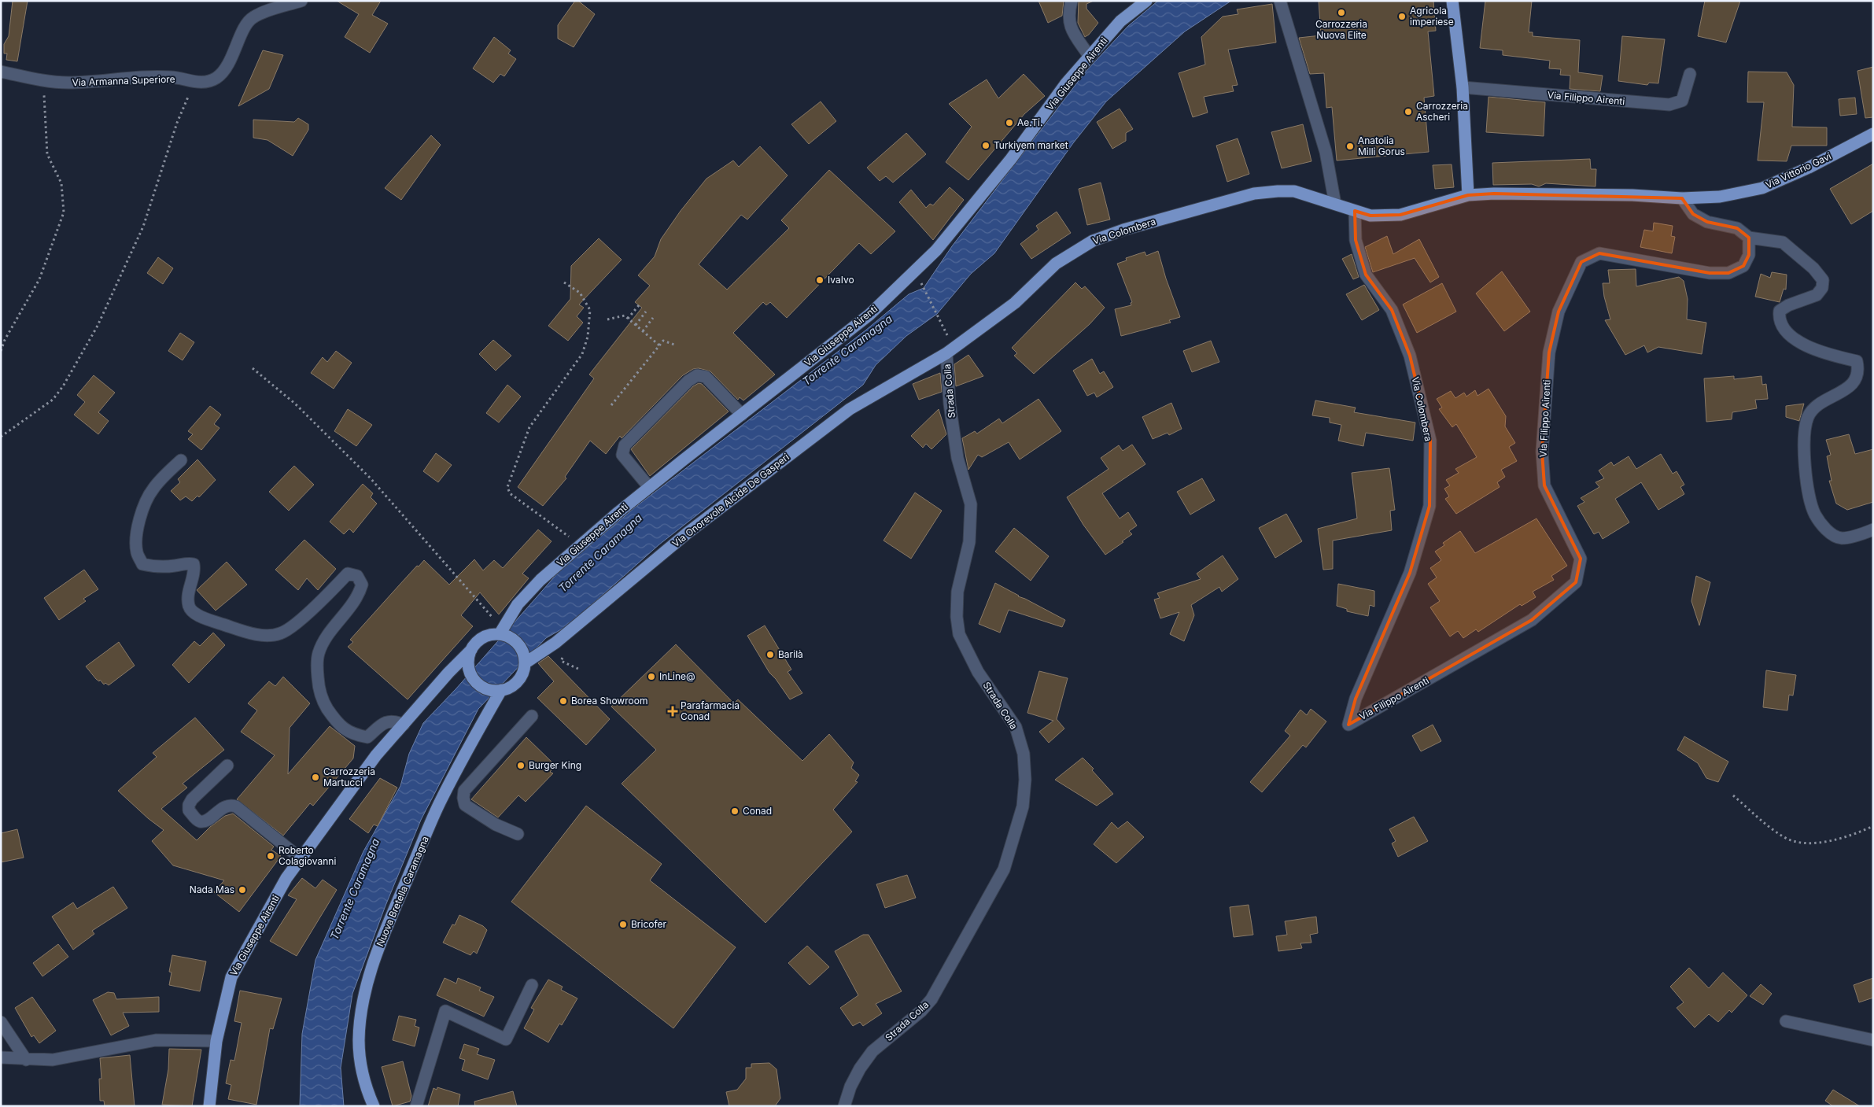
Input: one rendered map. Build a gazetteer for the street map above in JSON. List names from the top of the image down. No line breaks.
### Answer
{"streets":{"main road":["Via Giuseppe Airenti","Via Vittorio Gavi","Via Colombera","Via Onorevole Alcide De Gasperi","Nuova Bretella Caramagna"],"street":["Via Armanna Superiore","Via Filippo Airenti","Strada Colla"]},"crossings":[["Via Giuseppe Airenti","Via Onorevole Alcide De Gasperi"],["Via Giuseppe Airenti","Nuova Bretella Caramagna"],["Via Filippo Airenti","Via Colombera"],["Via Colombera","Strada Colla"],["Via Colombera","Via Onorevole Alcide De Gasperi"],["Strada Colla","Via Onorevole Alcide De Gasperi"],["Via Onorevole Alcide De Gasperi","Nuova Bretella Caramagna"]],"water":["Torrente Caramagna"],"places":{"other":["Carrozzeria Nuova Elite","Agricola imperiese","Carrozzeria Ascheri","Ae.Ti.","Turkiyem market","Anatolia Milli Gorus","IvaIvo","Barilà","InLine@","Borea Showroom","Burger King","Carrozzeria Martucci","Conad","Roberto Colagiovanni","Nada Mas","Bricofer"],"health":["Parafarmacia Conad"]}}
